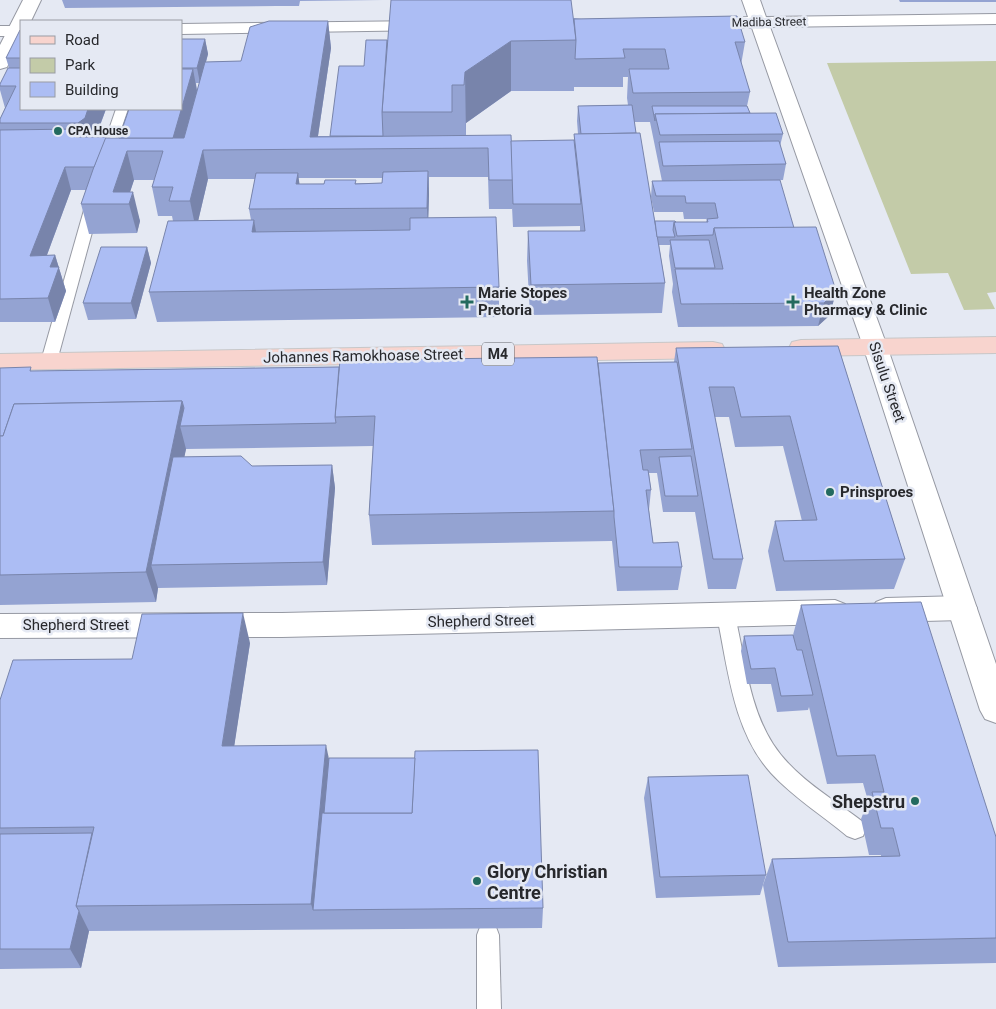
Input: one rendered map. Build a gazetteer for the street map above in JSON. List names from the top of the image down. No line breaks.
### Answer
{"streets":{"main road":["M4","Johannes Ramokhoase Street"],"street":["Madiba Street","Sisulu Street","Shepherd Street"]},"crossings":[["Madiba Street","Sisulu Street"],["Sisulu Street","Shepherd Street"]],"places":{"other":["CPA House","Prinsproes","Shepstru","Glory Christian Centre"],"health":["Marie Stopes Pretoria","Health Zone Pharmacy & Clinic"]},"legend":["Road","Park","Building"]}
